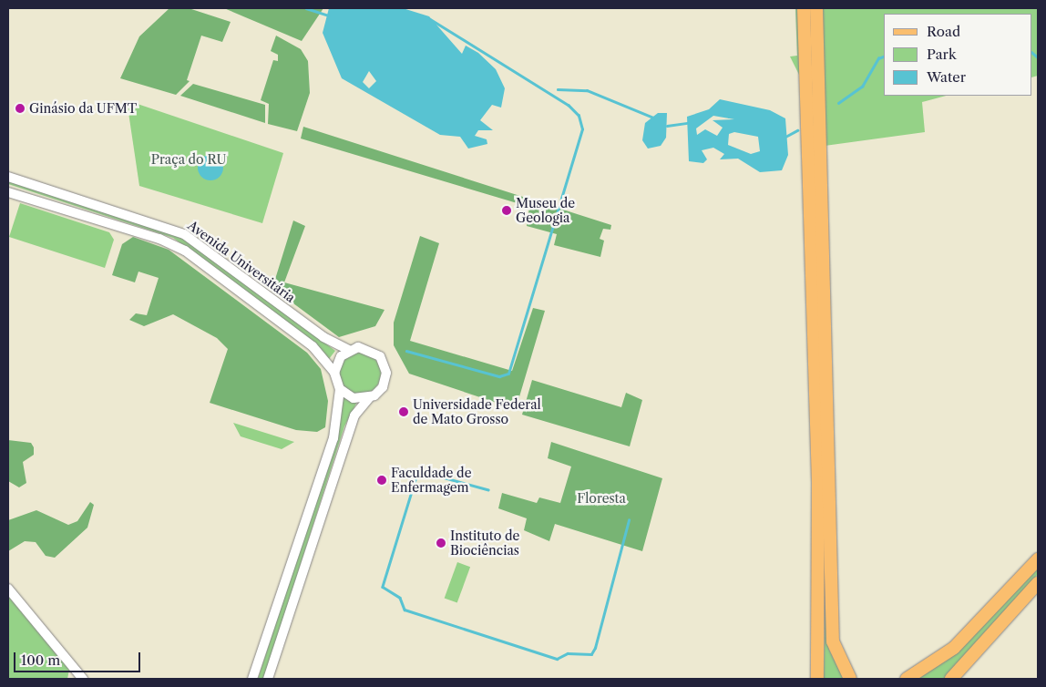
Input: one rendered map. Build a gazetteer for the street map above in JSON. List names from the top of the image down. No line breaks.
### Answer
{"streets":{"street":["Avenida Universitária"]},"parks":["Praça do RU","Floresta"],"places":["Ginásio da UFMT","Museu de Geologia","Universidade Federal de Mato Grosso","Faculdade de Enfermagem","Instituto de Biociências"],"legend":["Road","Park","Water"],"scale_bar":"100 m"}
